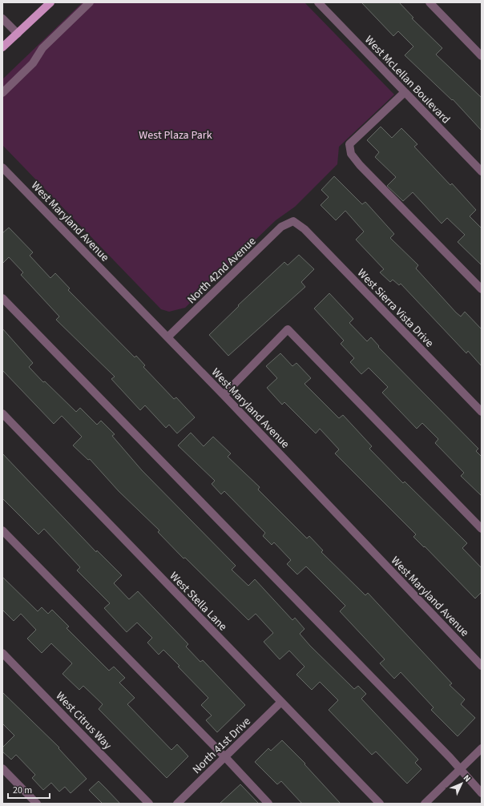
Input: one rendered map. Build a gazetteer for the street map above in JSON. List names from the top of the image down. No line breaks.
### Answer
{"streets":{"street":["West McLellan Boulevard","West Maryland Avenue","North 42nd Avenue","West Sierra Vista Drive","West Stella Lane","West Citrus Way","North 41st Drive"]},"crossings":[["West Maryland Avenue","North 42nd Avenue"],["North 42nd Avenue","West Sierra Vista Drive"],["West Stella Lane","North 41st Drive"]],"parks":["West Plaza Park"],"scale_bar":"20 m","north":"top right"}
